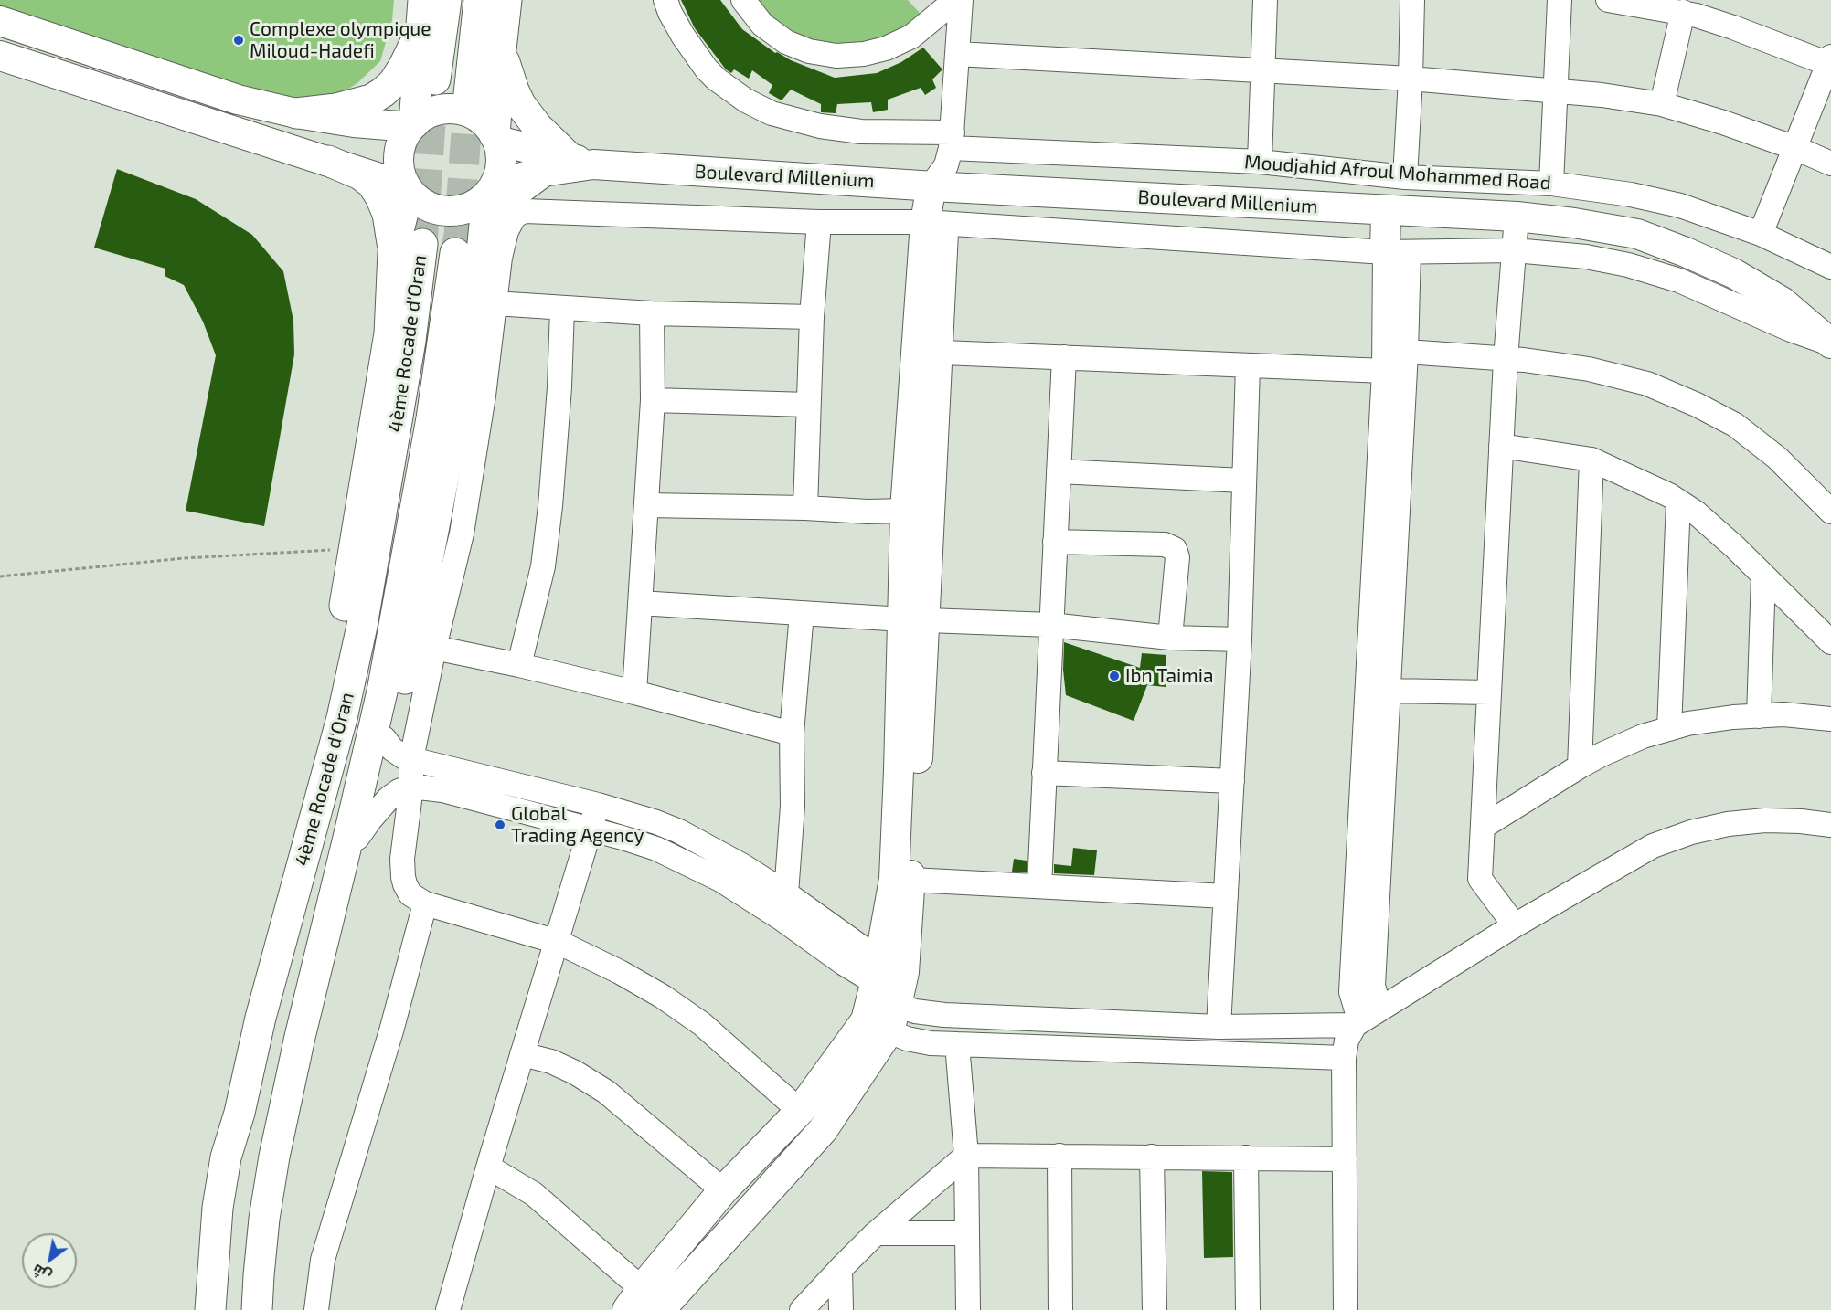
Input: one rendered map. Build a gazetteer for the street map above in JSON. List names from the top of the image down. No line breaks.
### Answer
{"streets":{"highway":["4ème Rocade d'Oran"],"main road":["Boulevard Millenium"],"street":["Moudjahid Afroul Mohammed Road"]},"crossings":[["Moudjahid Afroul Mohammed Road","Boulevard Millenium"]],"places":["Complexe olympique Miloud-Hadefi","Ibn Taimia","Global Trading Agency"],"north":"bottom left"}
